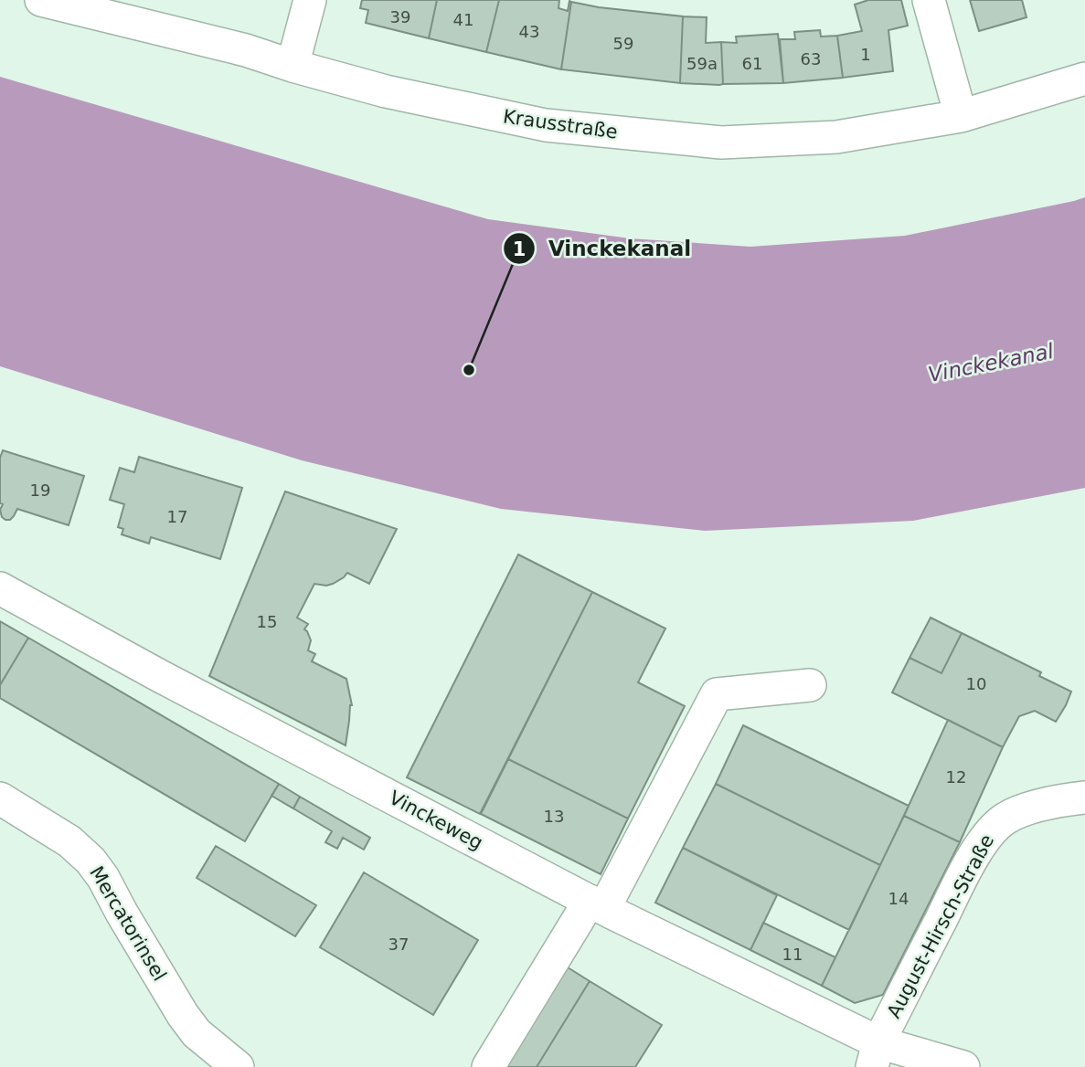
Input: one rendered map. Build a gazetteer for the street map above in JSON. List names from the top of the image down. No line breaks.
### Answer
{"streets":{"street":["Krausstraße","Vinckeweg","Mercatorinsel","August-Hirsch-Straße"]},"crossings":[["Vinckeweg","August-Hirsch-Straße"]],"water":["Vinckekanal"],"places":["Vinckekanal"],"house_numbers":["39","41","43","59","1","63","59a","61","19","17","15","10","12","13","14","37","11"]}
